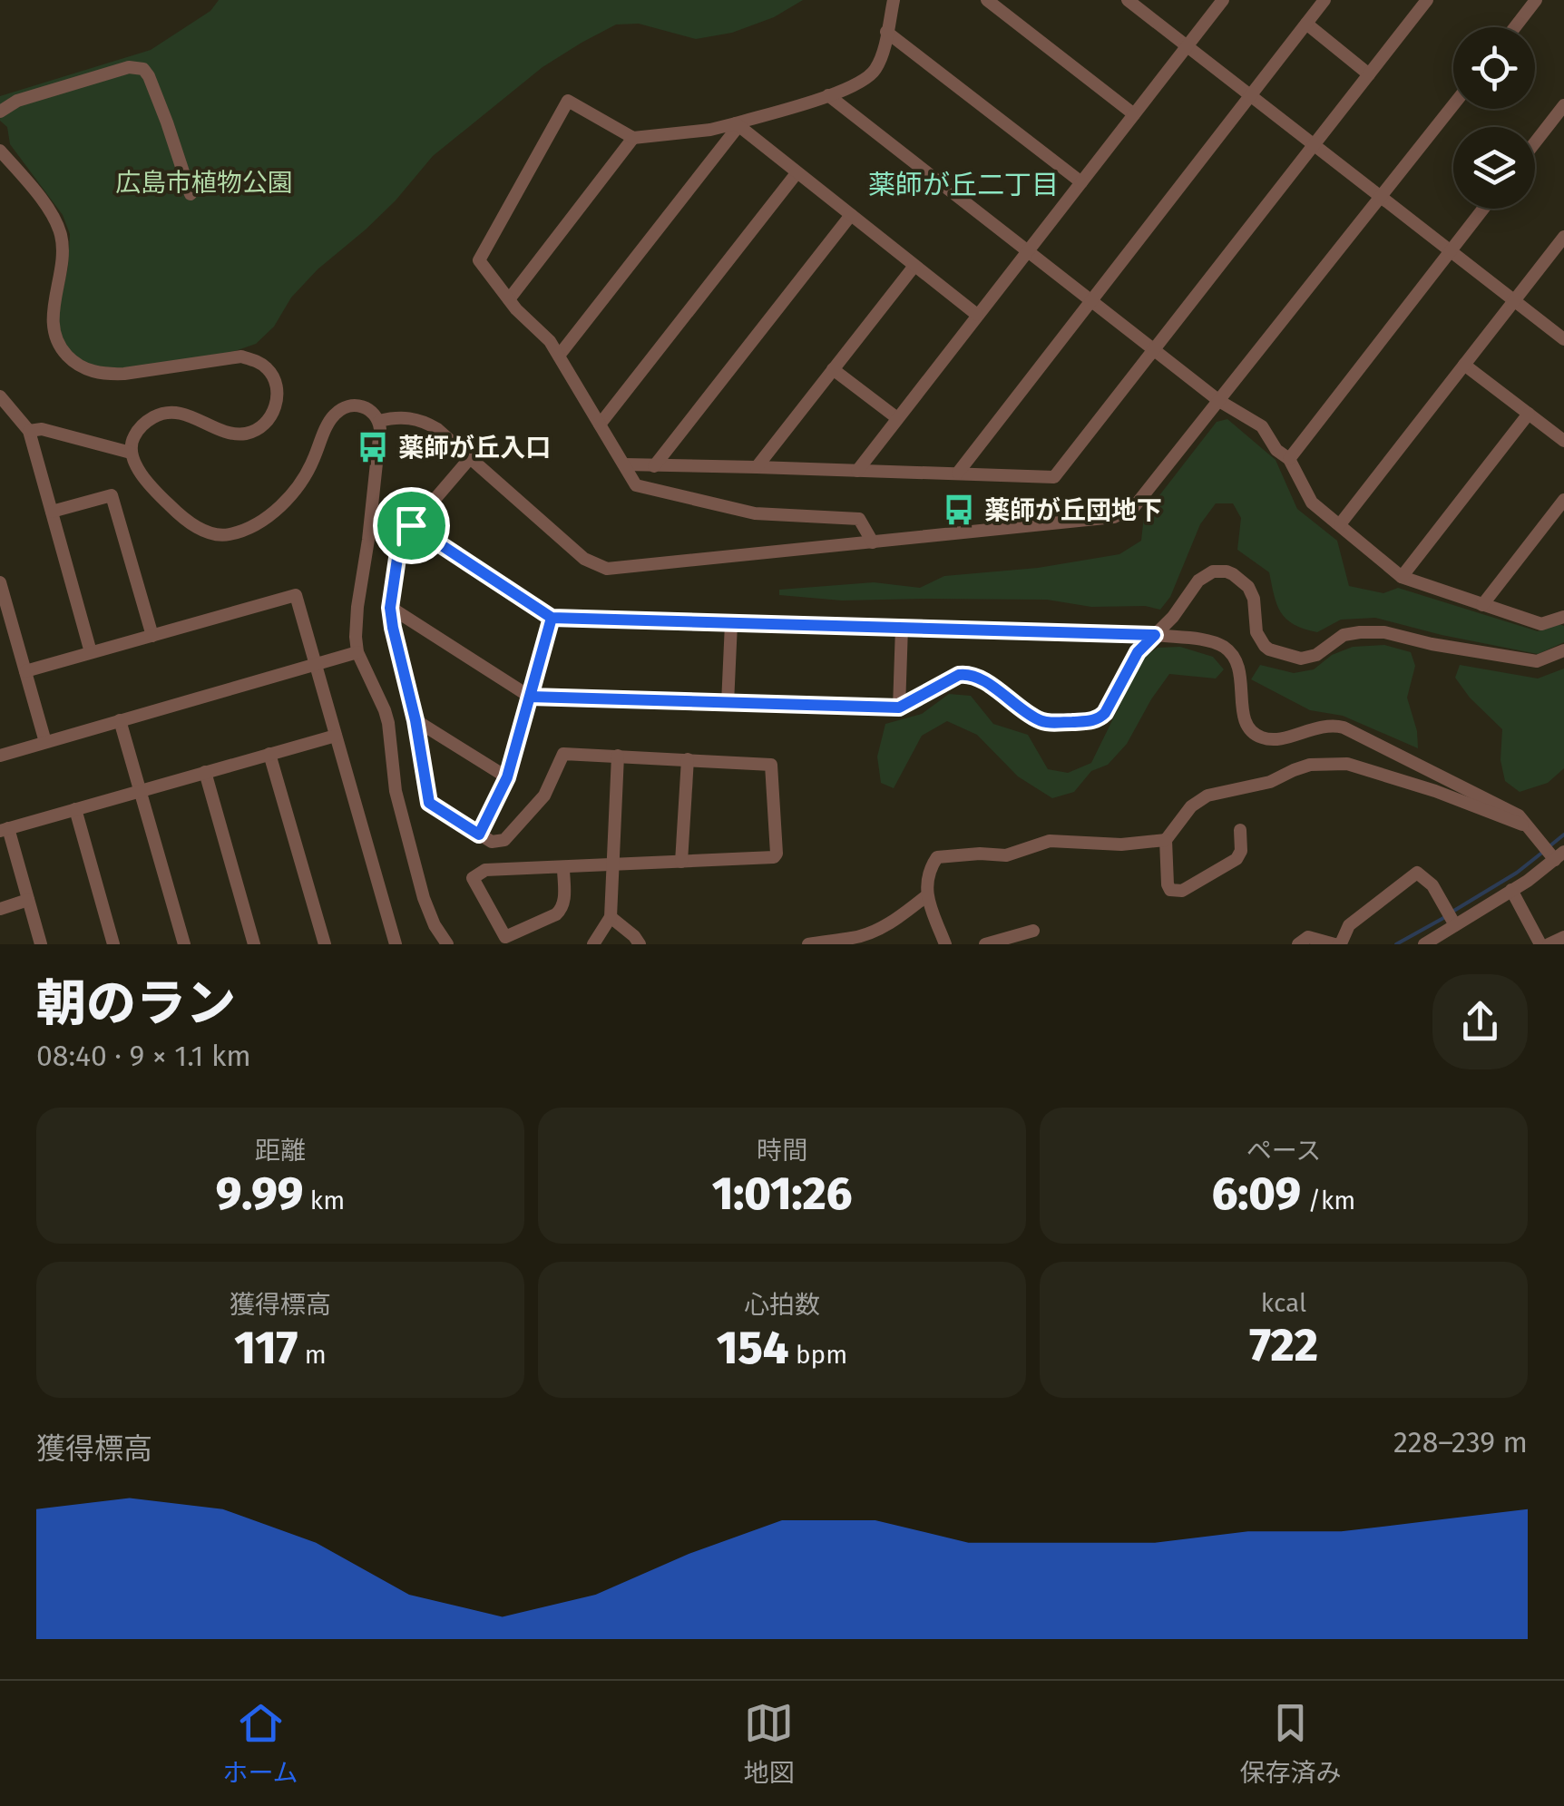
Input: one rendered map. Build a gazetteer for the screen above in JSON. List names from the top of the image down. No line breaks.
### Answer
{"districts":["薬師が丘二丁目"],"parks":["広島市植物公園"],"places":{"bus stop":["薬師が丘入口","薬師が丘団地下"]},"page":{"heading":["朝のラン","08:40 · 9 × 1.1 km"],"stats":[["距離","9.99 km"],["時間","1:01:26"],["ペース","6:09 /km"],["獲得標高","117 m"],["心拍数","154 bpm"],["kcal","722"]],"chart":["獲得標高","228–239 m"],"tabs":["ホーム","地図","保存済み"]}}
